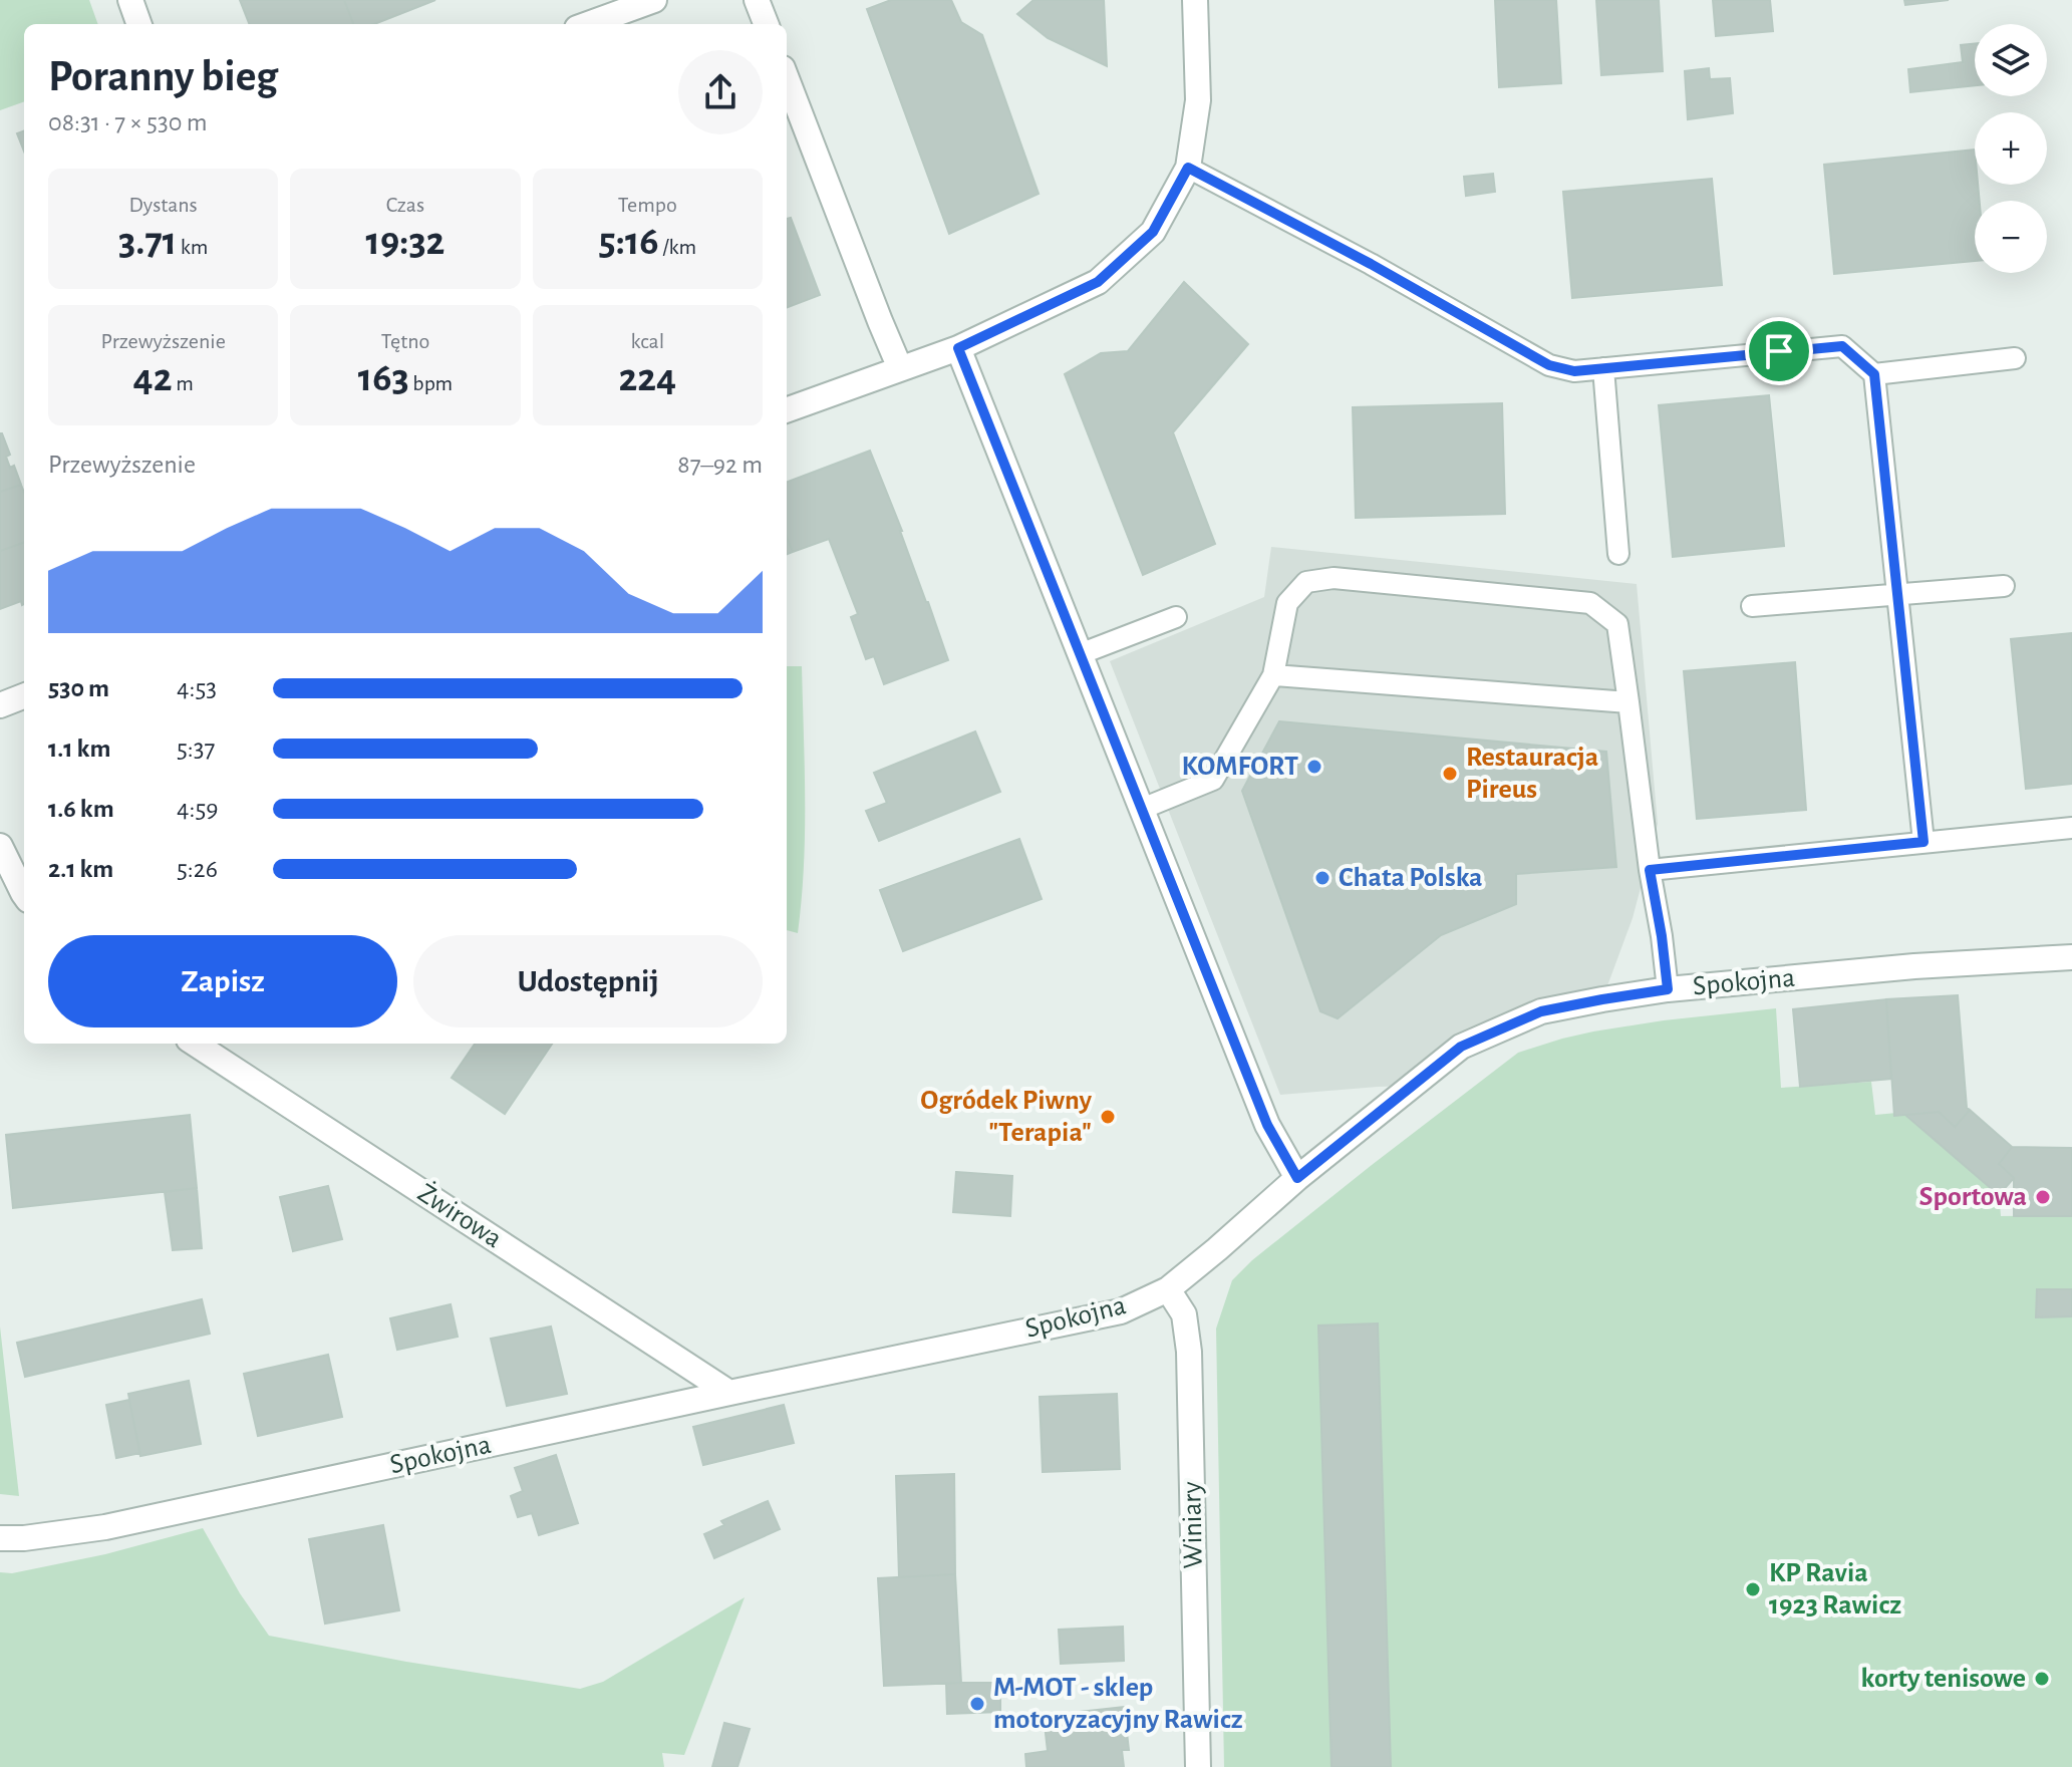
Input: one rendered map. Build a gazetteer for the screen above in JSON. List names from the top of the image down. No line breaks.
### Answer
{"streets":{"street":["Spokojna","Żwirowa","Winiary"]},"crossings":[["Spokojna","Żwirowa"],["Spokojna","Winiary"]],"places":["KOMFORT","Restauracja Pireus","Chata Polska","Ogródek Piwny \"Terapia\"","Sportowa","KP Ravia 1923 Rawicz","korty tenisowe","M-MOT - sklep motoryzacyjny Rawicz"],"page":{"map_buttons":["+","−"],"heading":["Poranny bieg","08:31 · 7 × 530 m"],"stats":[["Dystans","3.71 km"],["Czas","19:32"],["Tempo","5:16 /km"],["Przewyższenie","42 m"],["Tętno","163 bpm"],["kcal","224"]],"chart":["Przewyższenie","87–92 m"],"list":[{"name":"530 m","note":"4:53"},{"name":"1.1 km","note":"5:37"},{"name":"1.6 km","note":"4:59"},{"name":"2.1 km","note":"5:26"}],"buttons":["Zapisz","Udostępnij"]}}
